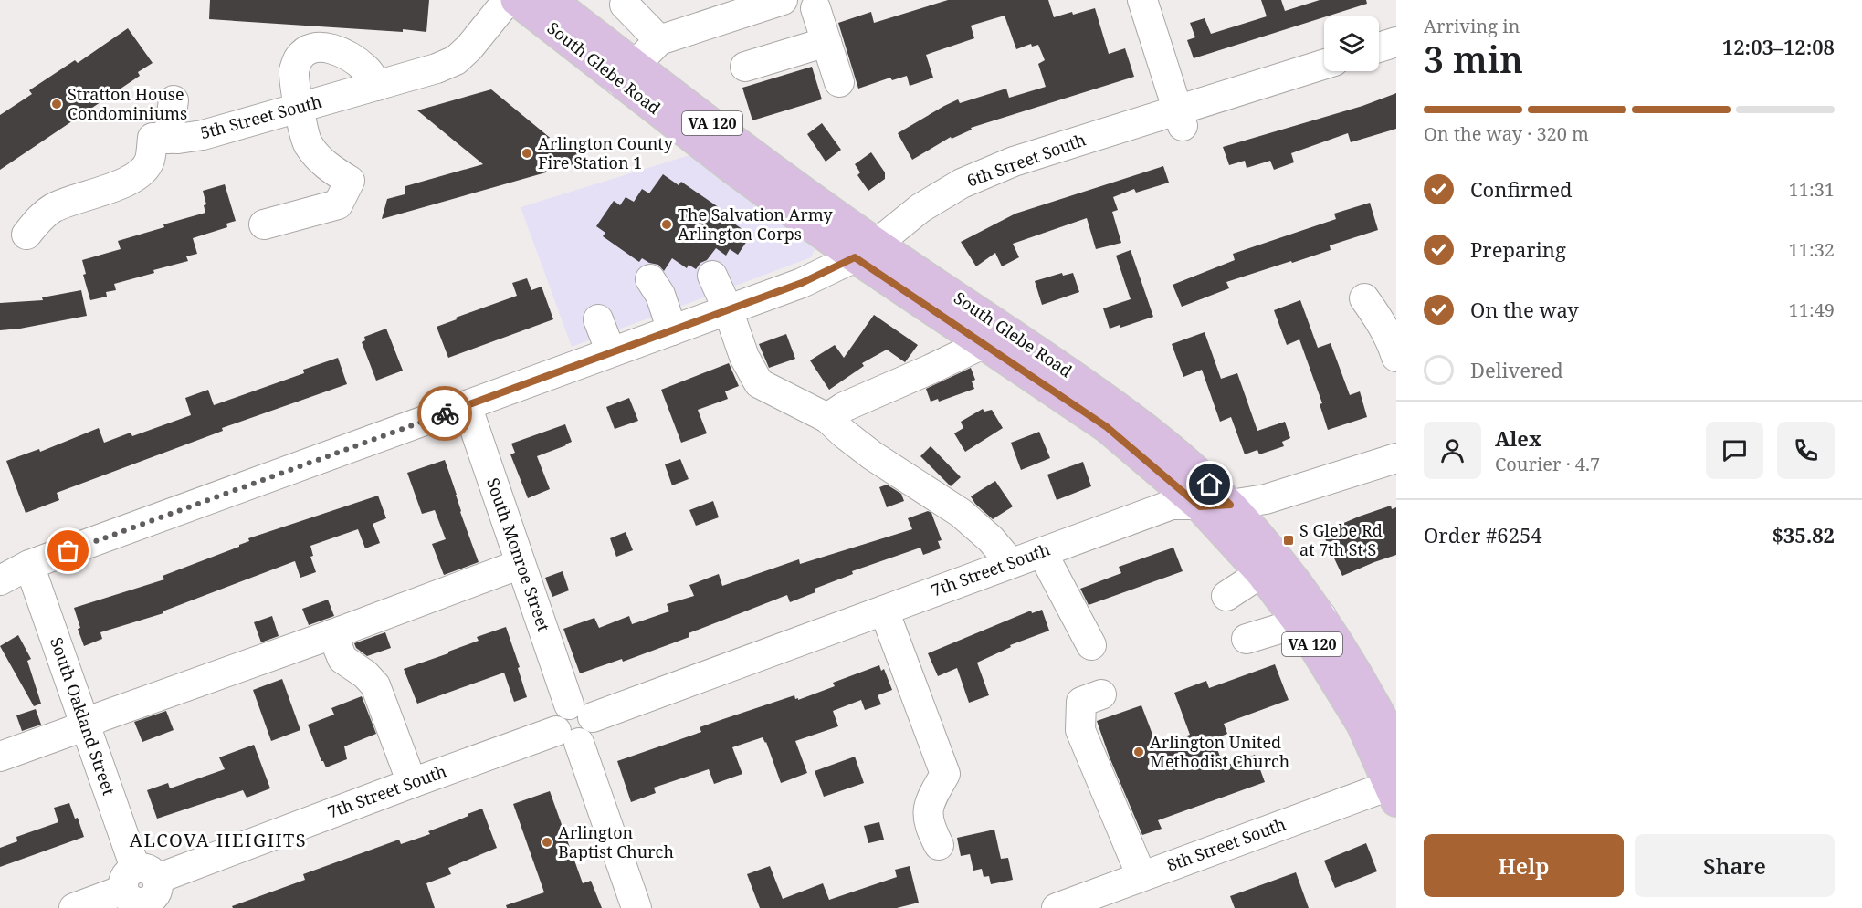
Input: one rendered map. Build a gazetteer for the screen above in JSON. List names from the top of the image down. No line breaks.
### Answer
{"streets":{"main road":["South Glebe Road","VA 120"],"street":["5th Street South","6th Street South","South Monroe Street","7th Street South","South Oakland Street","8th Street South"]},"crossings":[["South Glebe Road","6th Street South"],["South Glebe Road","7th Street South"],["South Glebe Road","8th Street South"],["6th Street South","South Monroe Street"],["6th Street South","South Oakland Street"],["South Monroe Street","7th Street South"],["7th Street South","South Oakland Street"]],"districts":["ALCOVA HEIGHTS"],"places":{"other":["Stratton House Condominiums","Arlington County Fire Station 1","The Salvation Army Arlington Corps","Arlington United Methodist Church","Arlington Baptist Church"],"transit":["S Glebe Rd at 7th St S"]},"page":{"heading":["3 min","Arriving in","12:03–12:08"],"panel":["Alex","Courier · 4.7","Order #6254","$35.82"],"bar":"On the way · 320 m","list":[["Confirmed","11:31"],["Preparing","11:32"],["On the way","11:49"],"Delivered"],"buttons":["Help","Share"]}}
